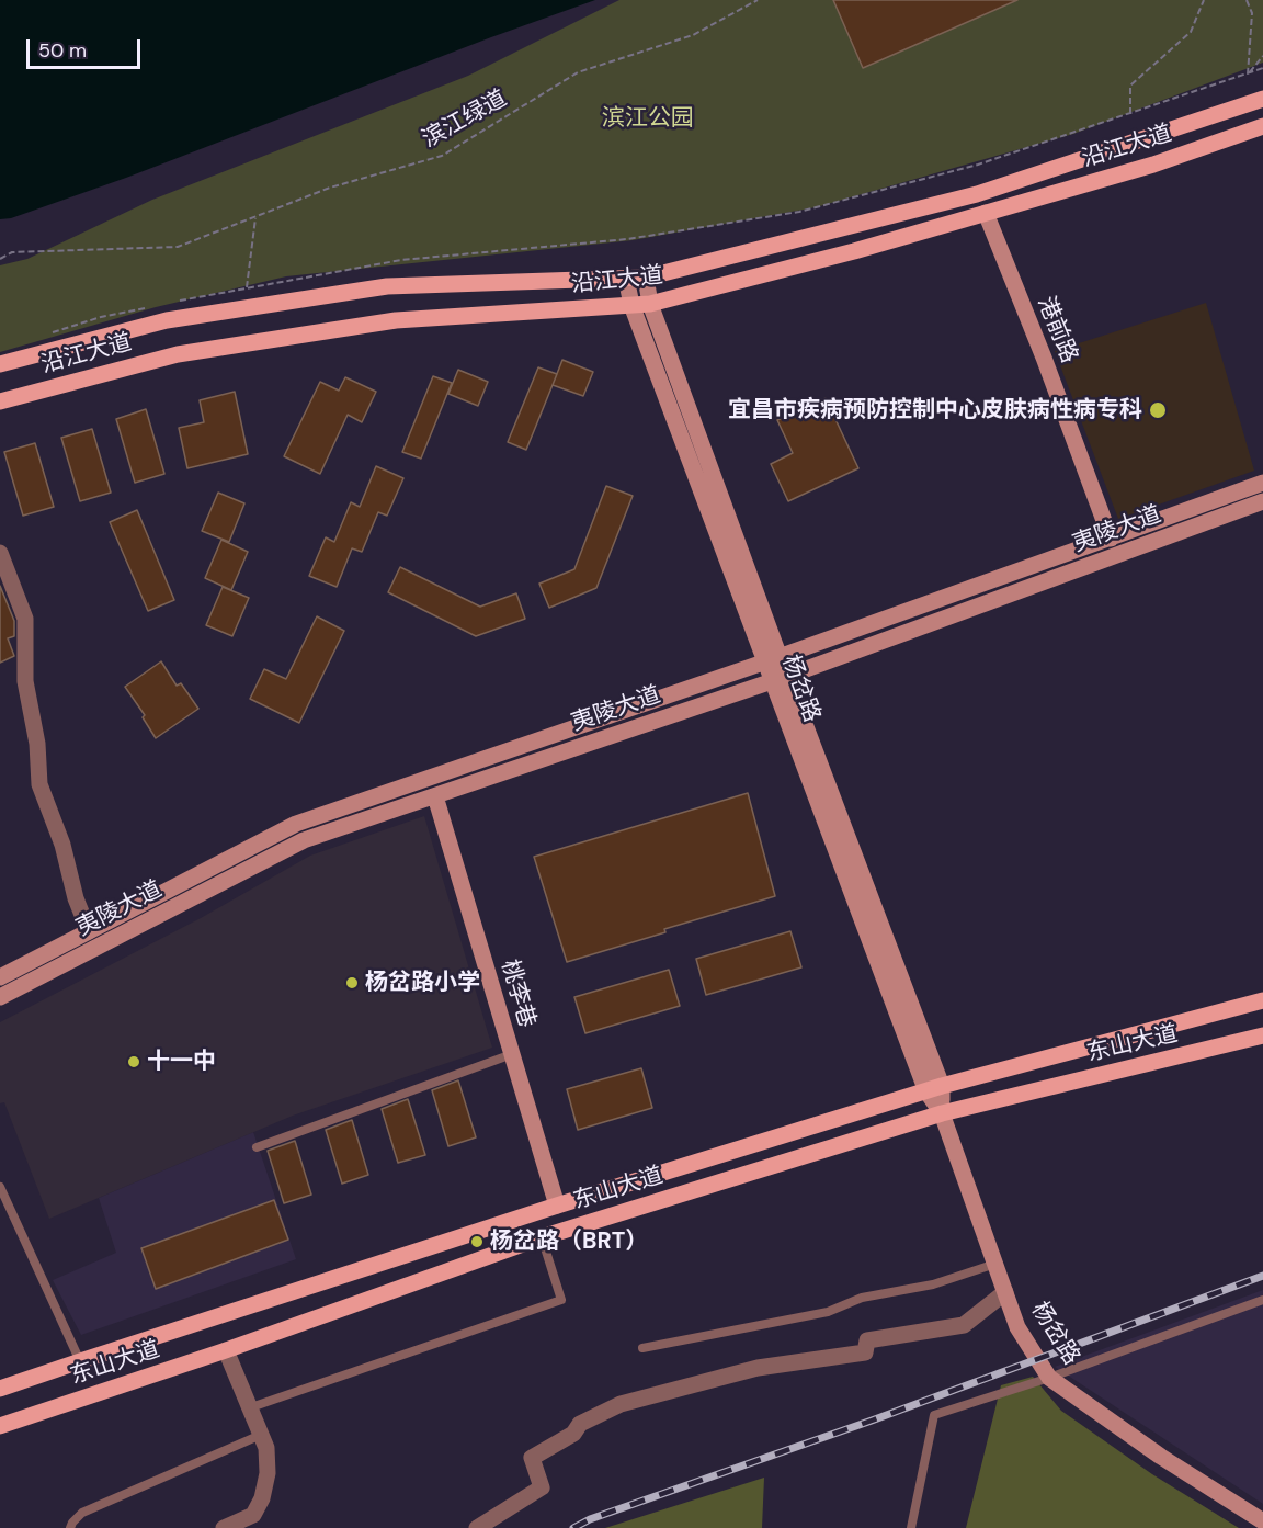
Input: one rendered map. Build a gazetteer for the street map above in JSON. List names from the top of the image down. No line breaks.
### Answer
{"streets":{"main road":["沿江大道","港前路","夷陵大道","杨岔路","桃李巷","东山大道"],"path":["滨江绿道"]},"crossings":[["沿江大道","港前路"],["沿江大道","杨岔路"],["港前路","夷陵大道"],["夷陵大道","杨岔路"],["夷陵大道","桃李巷"],["杨岔路","东山大道"],["桃李巷","东山大道"]],"parks":["滨江公园"],"places":["宜昌市疾病预防控制中心皮肤病性病专科","杨岔路小学","十一中","杨岔路（BRT）"],"scale_bar":"50 m"}
